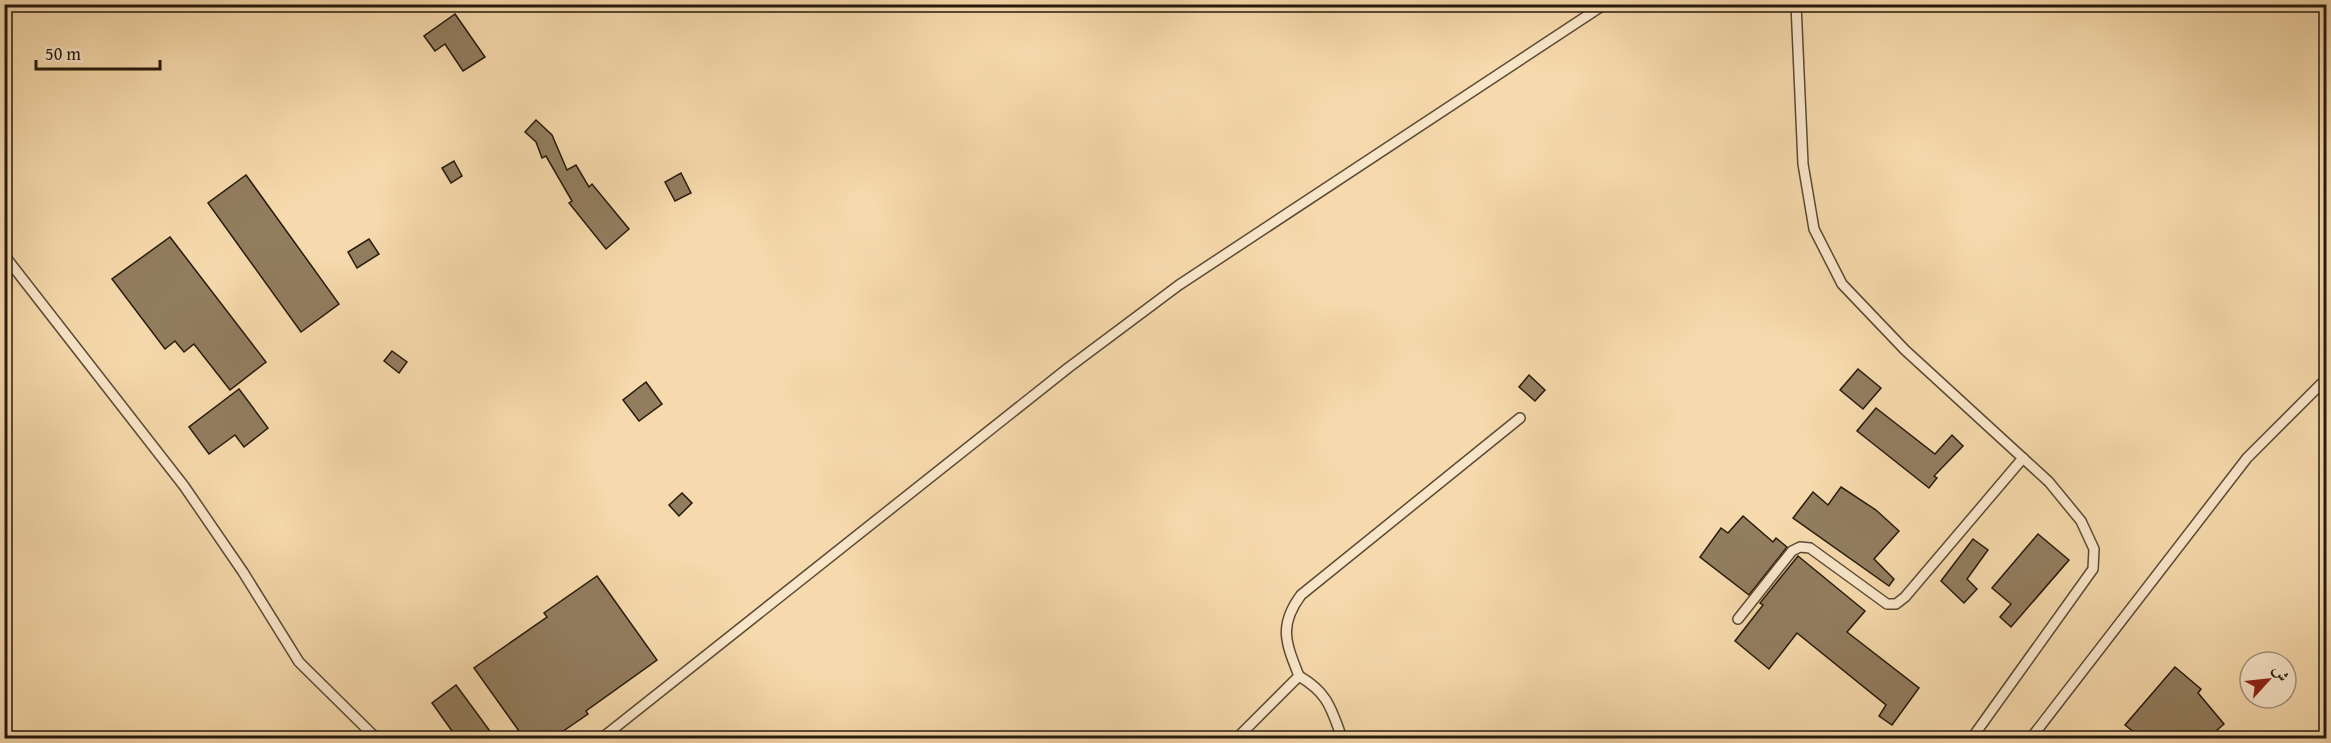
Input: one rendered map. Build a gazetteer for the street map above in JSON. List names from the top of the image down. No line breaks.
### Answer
{"scale_bar":"50 m","north":"top right"}
